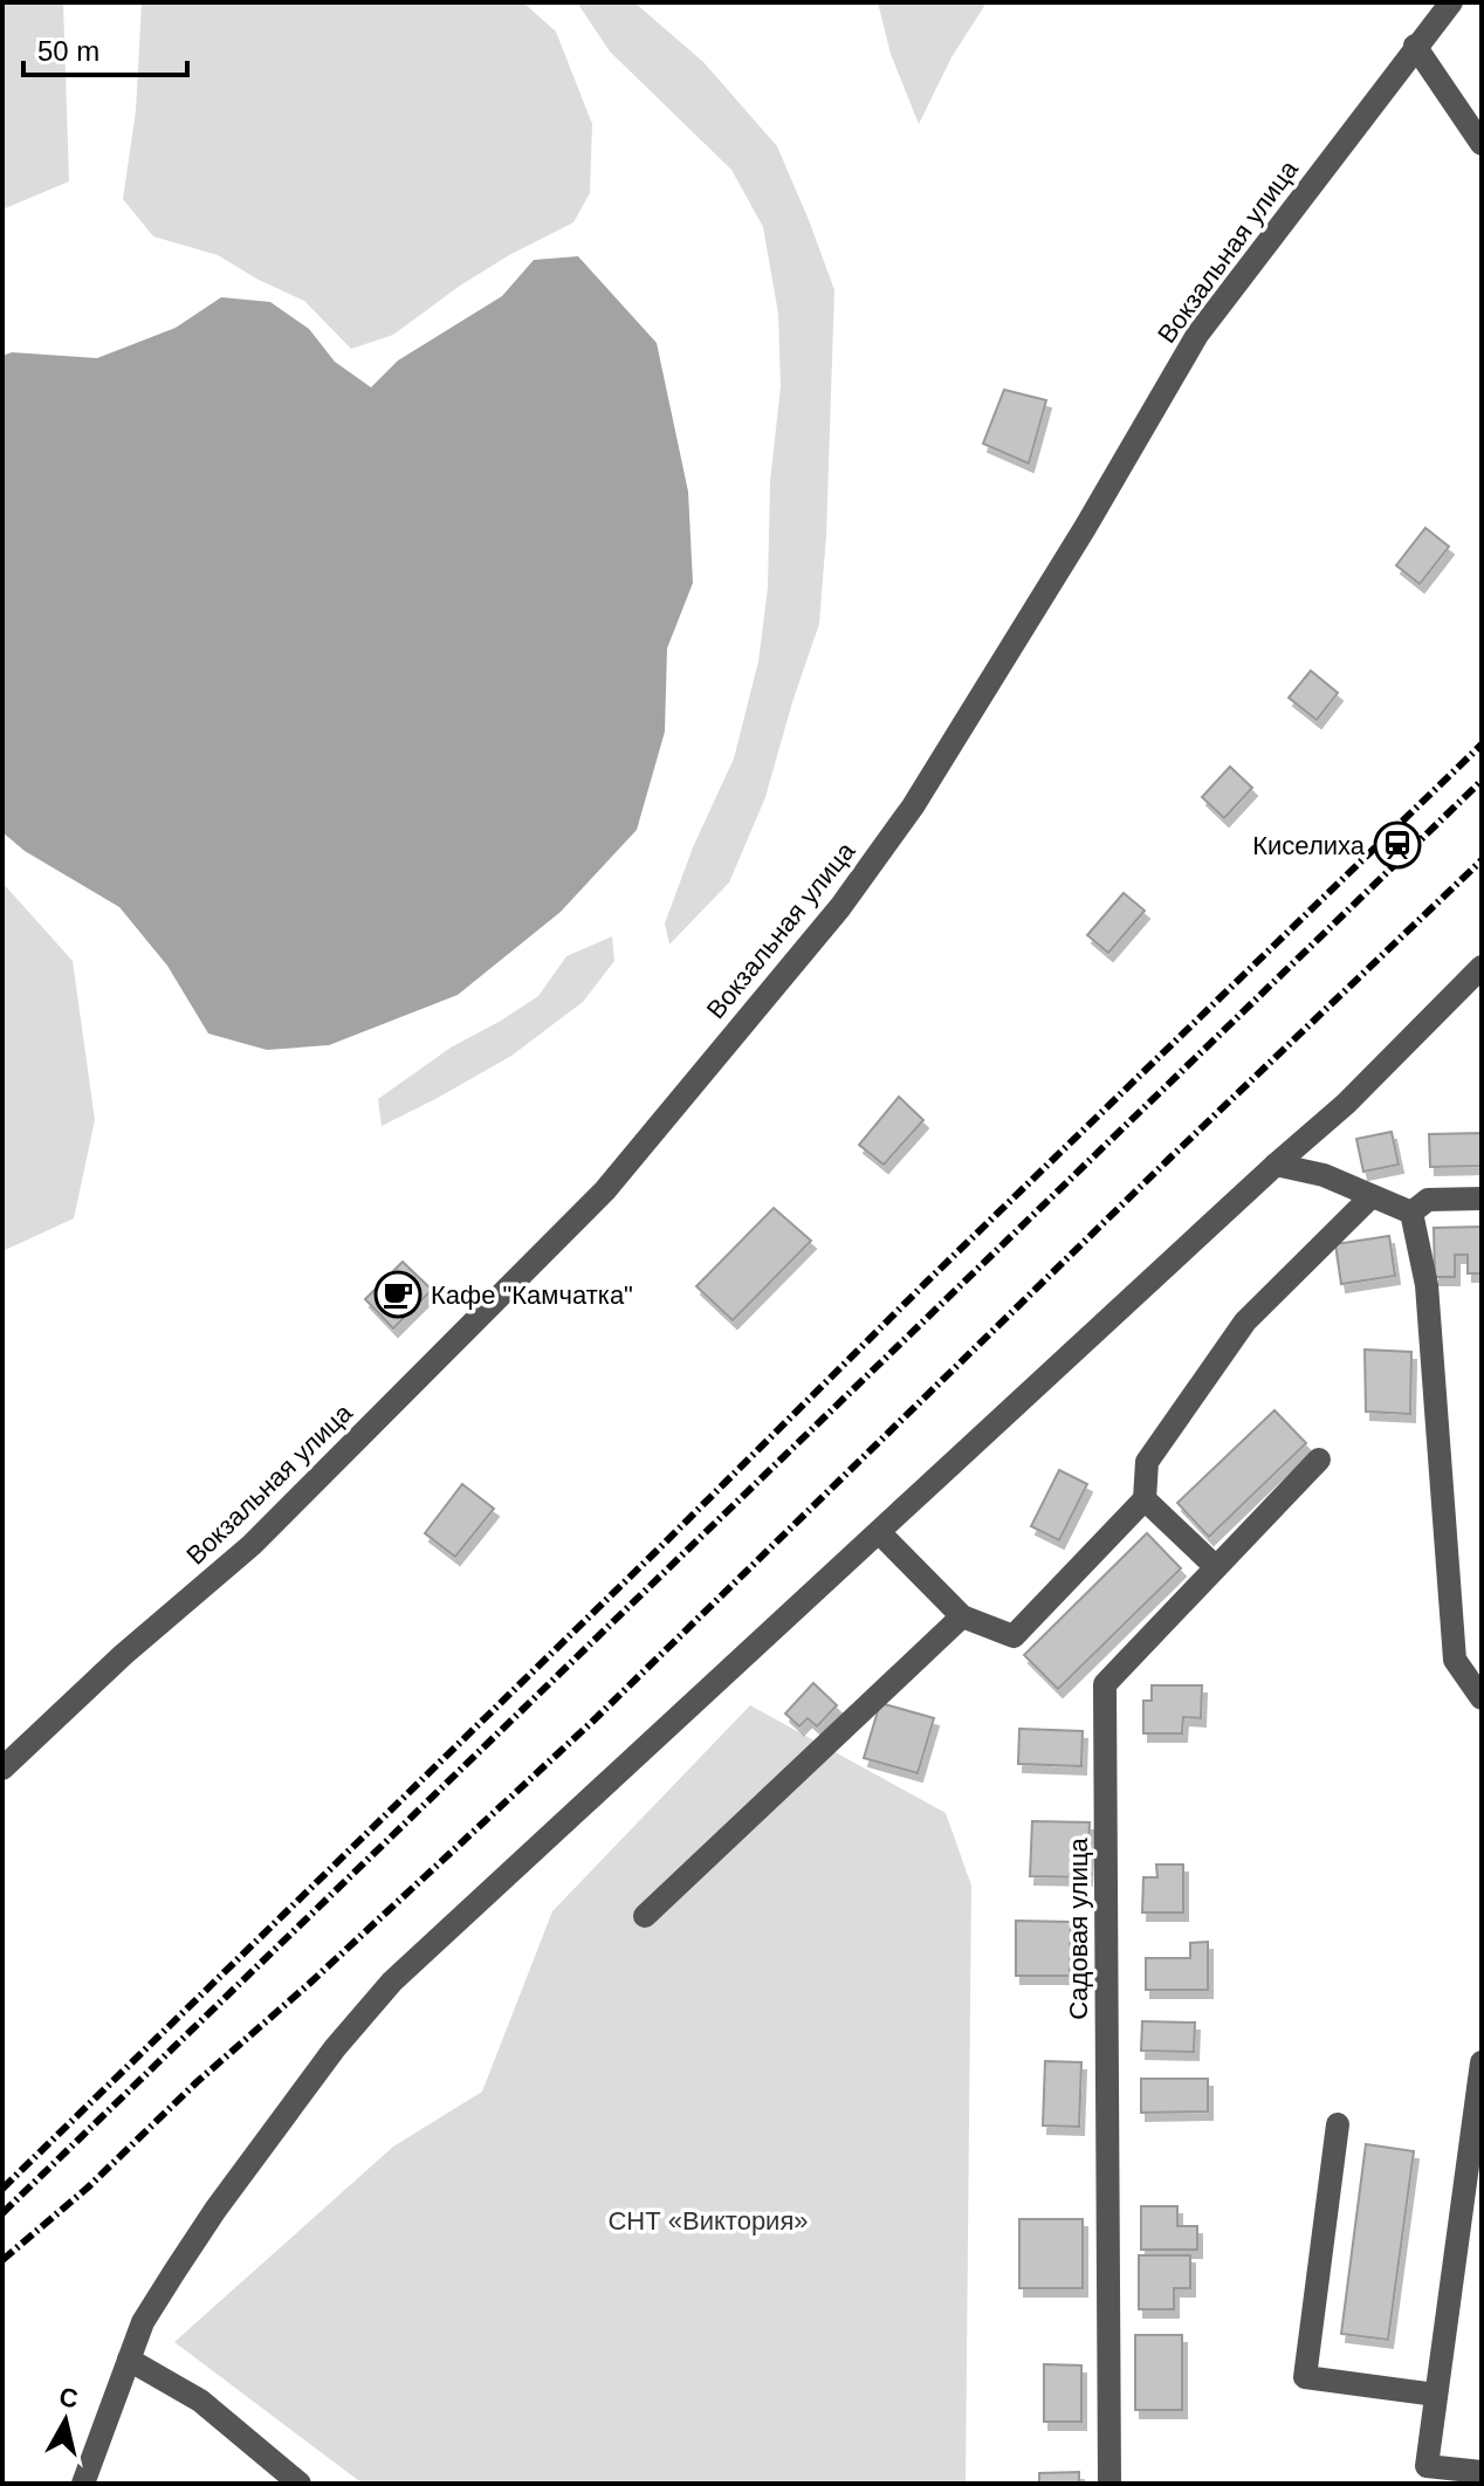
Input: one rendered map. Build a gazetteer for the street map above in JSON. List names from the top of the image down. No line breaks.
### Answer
{"streets":{"street":["Вокзальная улица","Садовая улица"]},"parks":["СНТ «Виктория»"],"places":{"station":["Киселиха"],"cafe":["Кафе \"Камчатка\""]},"scale_bar":"50 m","north":"top"}
